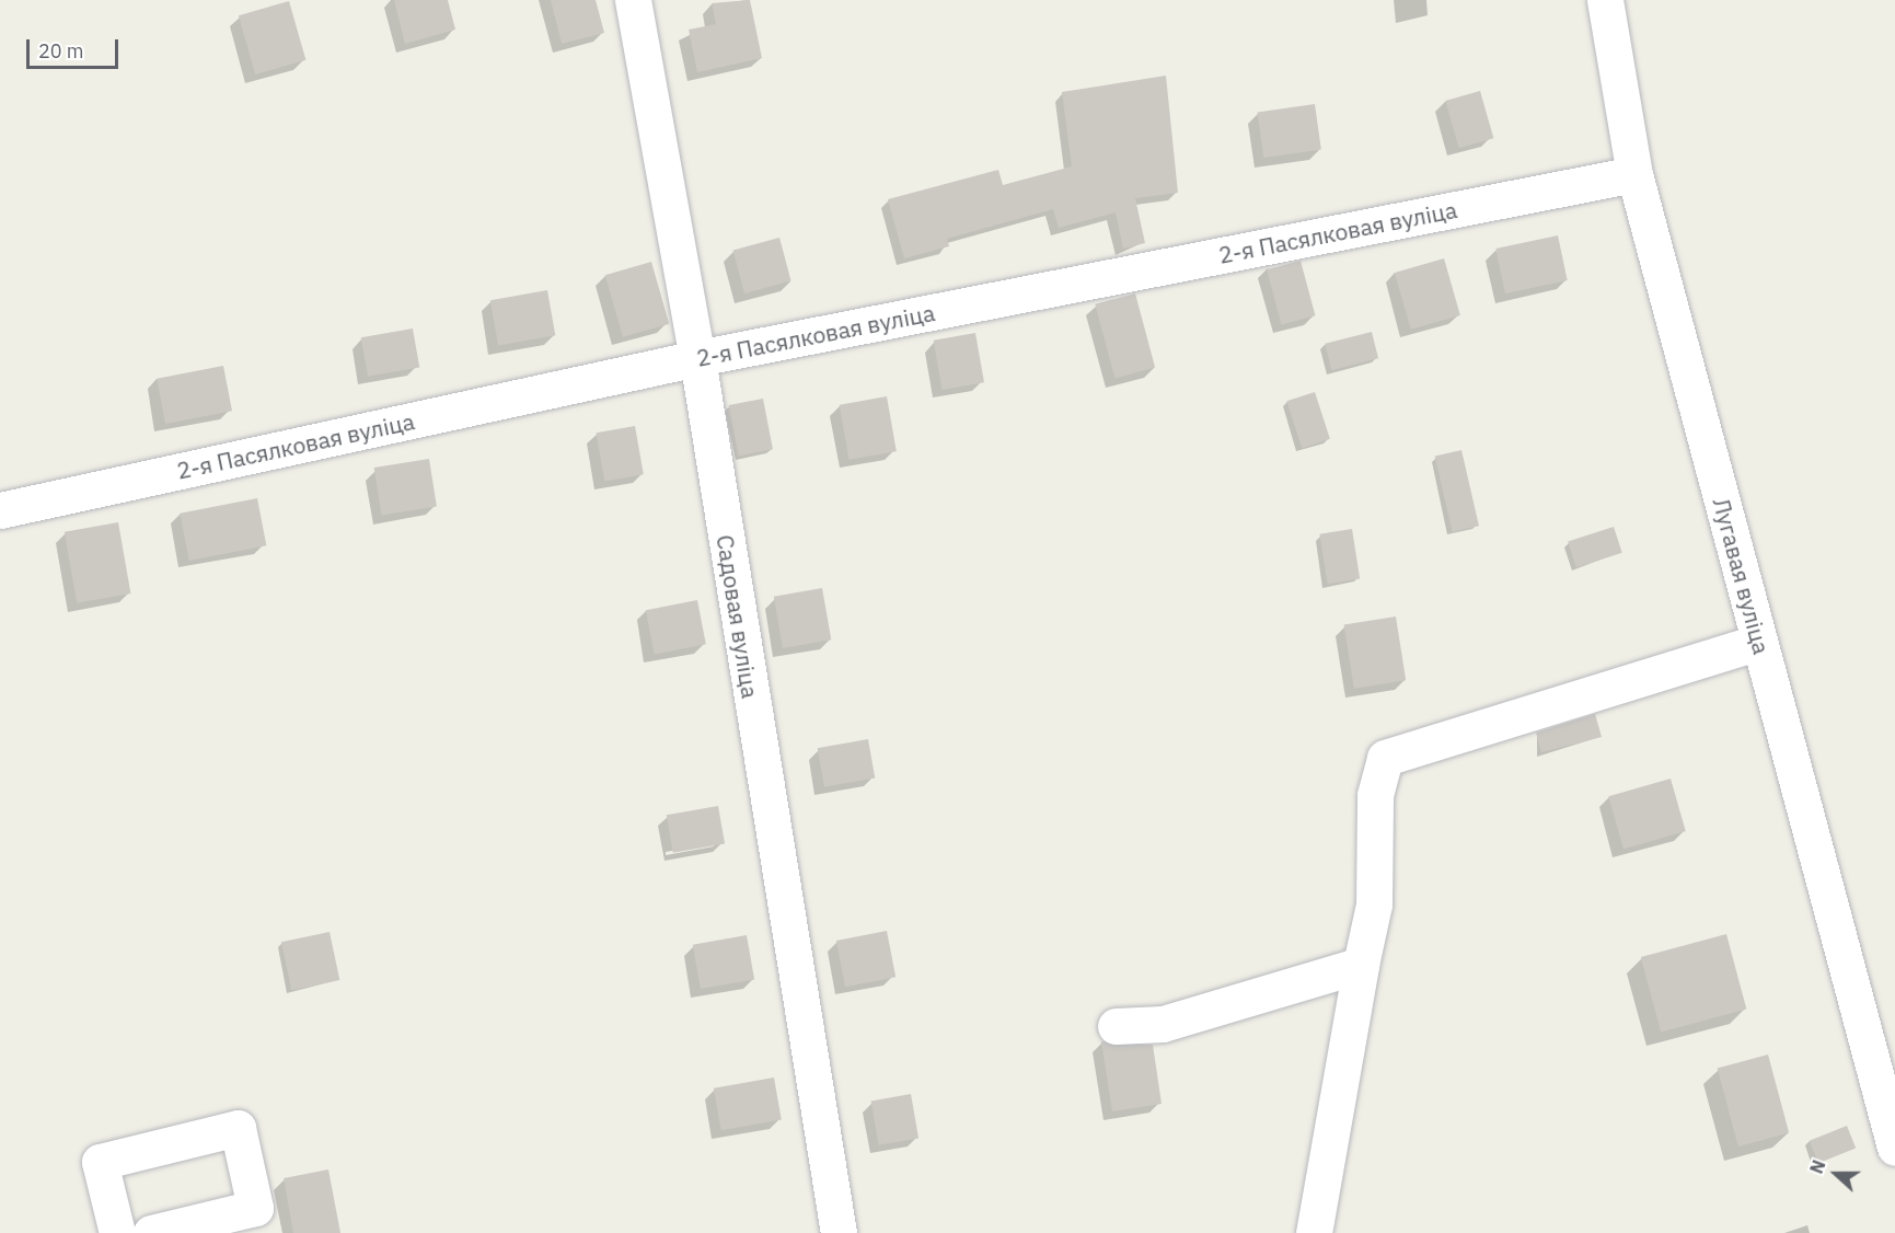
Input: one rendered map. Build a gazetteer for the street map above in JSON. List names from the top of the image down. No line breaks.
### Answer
{"streets":{"street":["2-я Пасялковая вуліца","Лугавая вуліца","Садовая вуліца"]},"crossings":[["2-я Пасялковая вуліца","Лугавая вуліца"],["2-я Пасялковая вуліца","Садовая вуліца"]],"scale_bar":"20 m","north":"left"}
